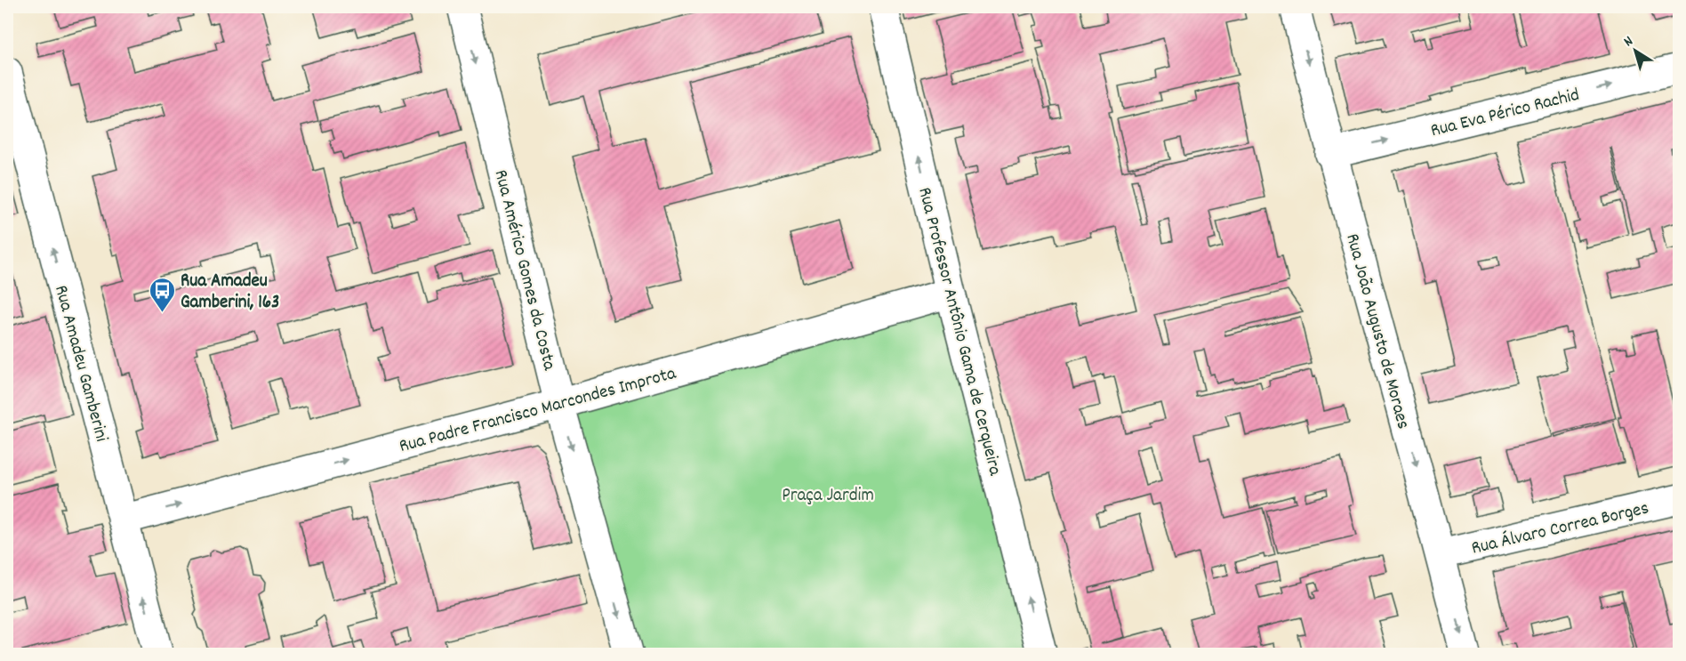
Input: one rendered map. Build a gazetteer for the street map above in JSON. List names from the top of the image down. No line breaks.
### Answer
{"streets":{"street":["Rua Eva Périco Rachid","Rua Américo Gomes da Costa","Rua Professor Antônio Gama de Cerqueira","Rua João Augusto de Moraes","Rua Amadeu Gamberini","Rua Padre Francisco Marcondes Improta","Rua Álvaro Correa Borges"]},"crossings":[["Rua Eva Périco Rachid","Rua João Augusto de Moraes"],["Rua Américo Gomes da Costa","Rua Padre Francisco Marcondes Improta"],["Rua Professor Antônio Gama de Cerqueira","Rua Padre Francisco Marcondes Improta"],["Rua João Augusto de Moraes","Rua Álvaro Correa Borges"],["Rua Amadeu Gamberini","Rua Padre Francisco Marcondes Improta"]],"one_way":["Rua Eva Périco Rachid","Rua Américo Gomes da Costa","Rua Professor Antônio Gama de Cerqueira","Rua João Augusto de Moraes","Rua Amadeu Gamberini","Rua Padre Francisco Marcondes Improta"],"parks":["Praça Jardim"],"places":{"bus stop":["Rua Amadeu Gamberini, 163"]},"north":"top left"}
